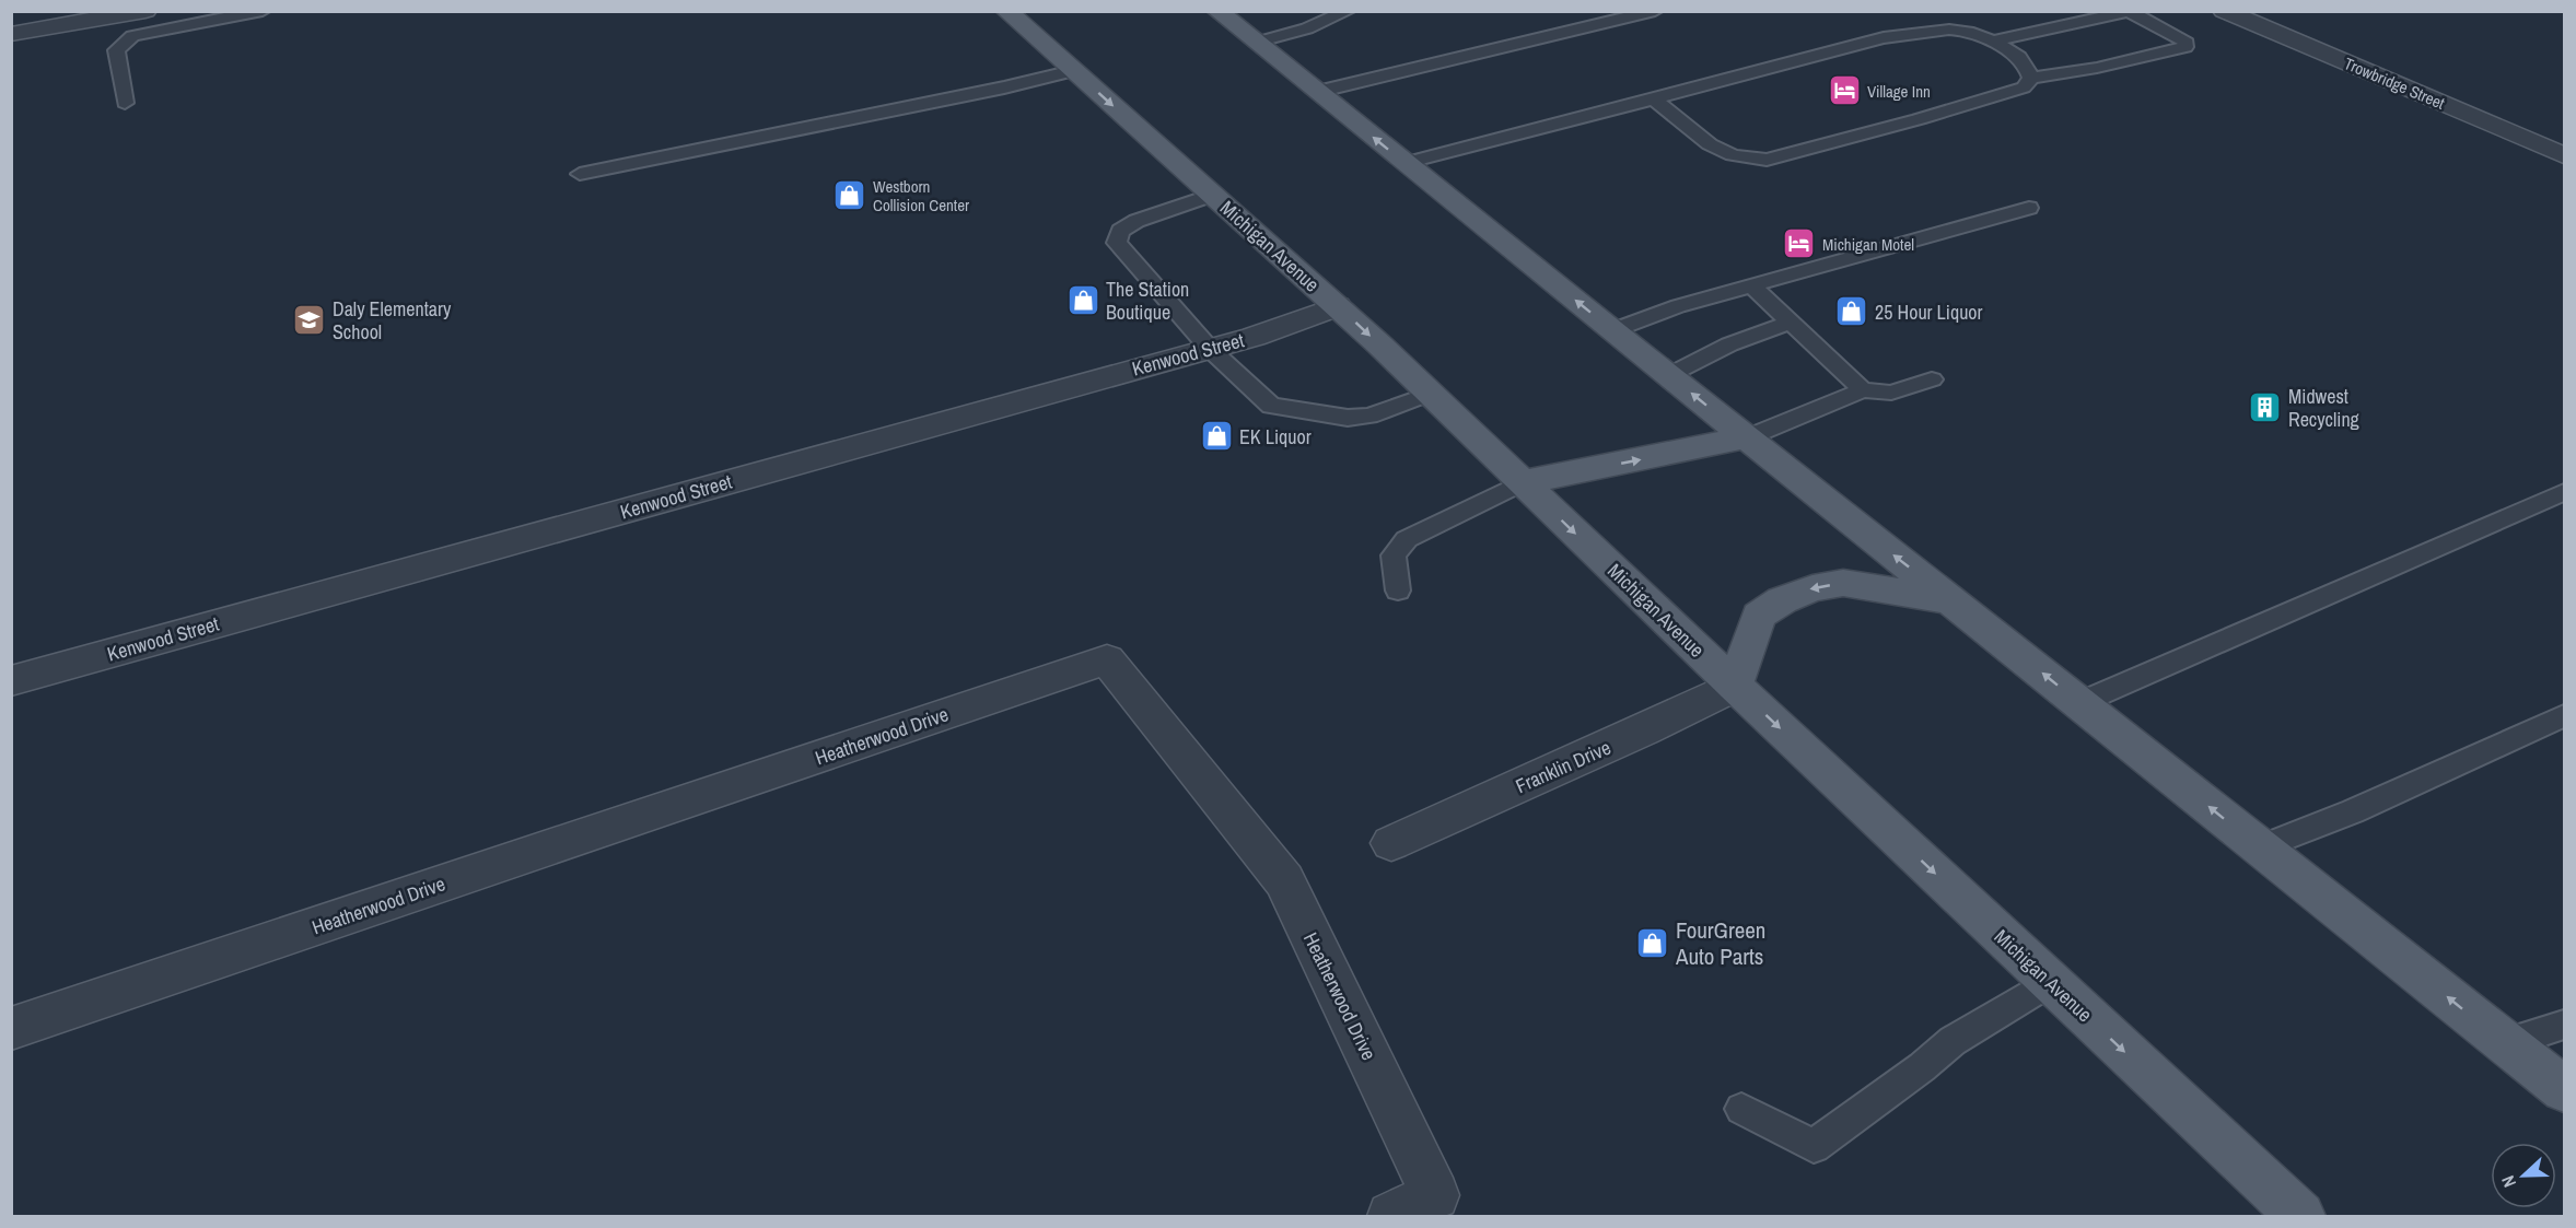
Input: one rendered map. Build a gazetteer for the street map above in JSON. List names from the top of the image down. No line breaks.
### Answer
{"streets":{"main road":["Michigan Avenue"],"street":["Trowbridge Street","Kenwood Street","Heatherwood Drive","Franklin Drive"]},"crossings":[["Michigan Avenue","Kenwood Street"],["Michigan Avenue","Franklin Drive"]],"places":{"hotel":["Village Inn","Michigan Motel"],"shop":["Westborn Collision Center","The Station Boutique","25 Hour Liquor","EK Liquor","FourGreen Auto Parts"],"school or university":["Daly Elementary School"],"building":["Midwest Recycling"]},"north":"left"}
